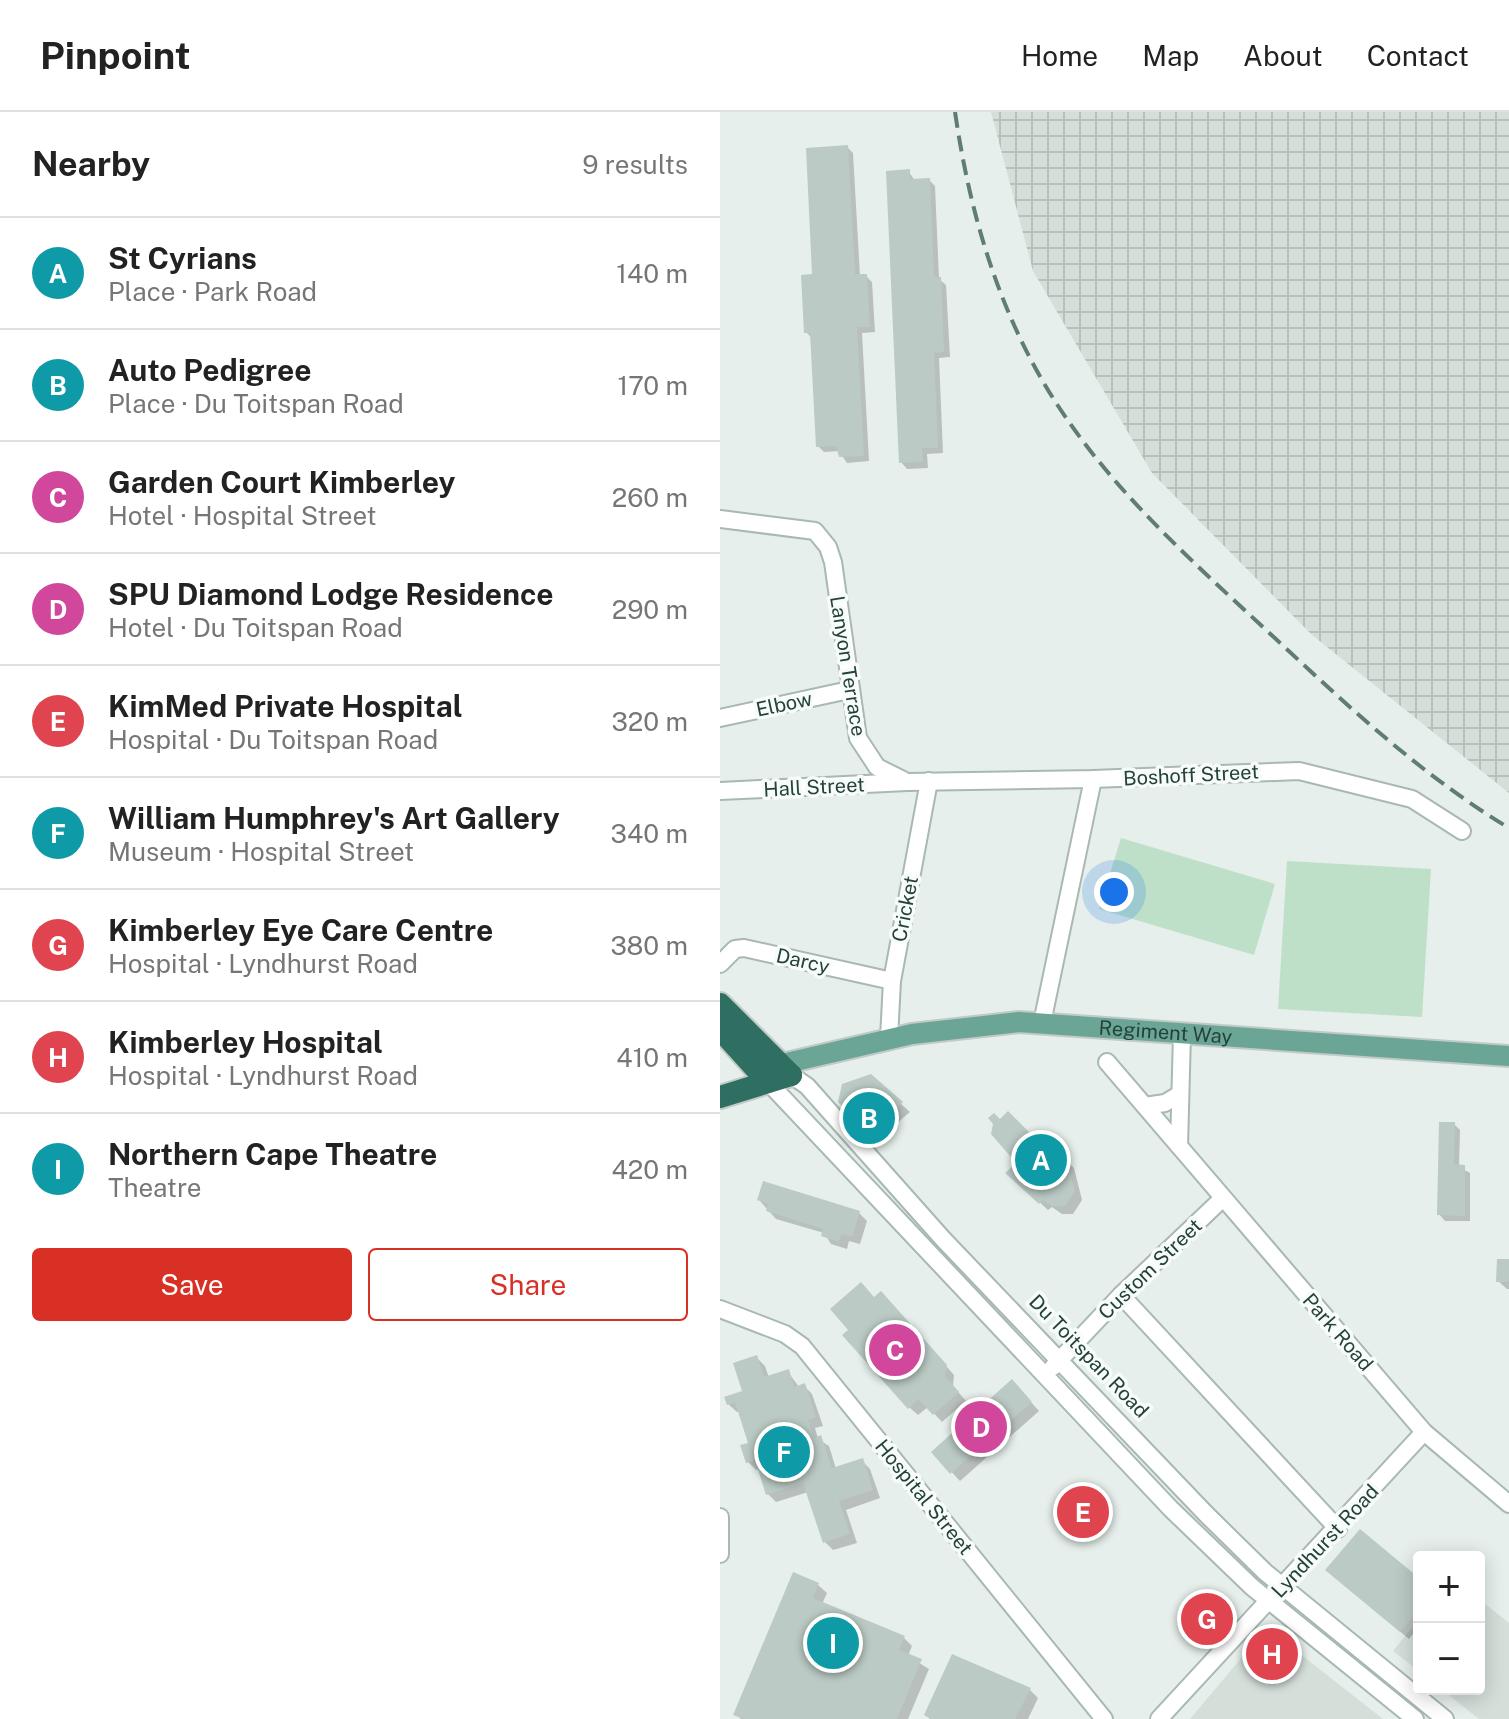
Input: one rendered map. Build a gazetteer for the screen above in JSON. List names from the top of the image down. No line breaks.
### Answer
{"streets":{"highway":["Du Toitspan Road"],"main road":["Regiment Way"],"street":["Lanyon Terrace","Elbow","Boshoff Street","Hall Street","Cricket","Darcy","Custom Street","Park Road","Hospital Street","Lyndhurst Road"]},"crossings":[["Lanyon Terrace","Elbow"],["Lanyon Terrace","Boshoff Street"],["Lanyon Terrace","Hall Street"],["Boshoff Street","Hall Street"],["Boshoff Street","Cricket"],["Cricket","Darcy"],["Cricket","Regiment Way"],["Regiment Way","Du Toitspan Road"],["Custom Street","Park Road"],["Custom Street","Du Toitspan Road"],["Park Road","Lyndhurst Road"],["Du Toitspan Road","Lyndhurst Road"]],"page":{"header":"Pinpoint","nav":["Home","Map","About","Contact"],"heading":["Nearby","9 results"],"list":[{"mark":"A","name":"St Cyrians","note":"Place · Park Road","value":"140 m"},{"mark":"B","name":"Auto Pedigree","note":"Place · Du Toitspan Road","value":"170 m"},{"mark":"C","name":"Garden Court Kimberley","note":"Hotel · Hospital Street","value":"260 m"},{"mark":"D","name":"SPU Diamond Lodge Residence","note":"Hotel · Du Toitspan Road","value":"290 m"},{"mark":"E","name":"KimMed Private Hospital","note":"Hospital · Du Toitspan Road","value":"320 m"},{"mark":"F","name":"William Humphrey's Art Gallery","note":"Museum · Hospital Street","value":"340 m"},{"mark":"G","name":"Kimberley Eye Care Centre","note":"Hospital · Lyndhurst Road","value":"380 m"},{"mark":"H","name":"Kimberley Hospital","note":"Hospital · Lyndhurst Road","value":"410 m"},{"mark":"I","name":"Northern Cape Theatre","note":"Theatre","value":"420 m"}],"pins":["B","A","C","D","F","E","G","I","H"],"buttons":["Save","Share"],"map_buttons":["+","−"]}}
